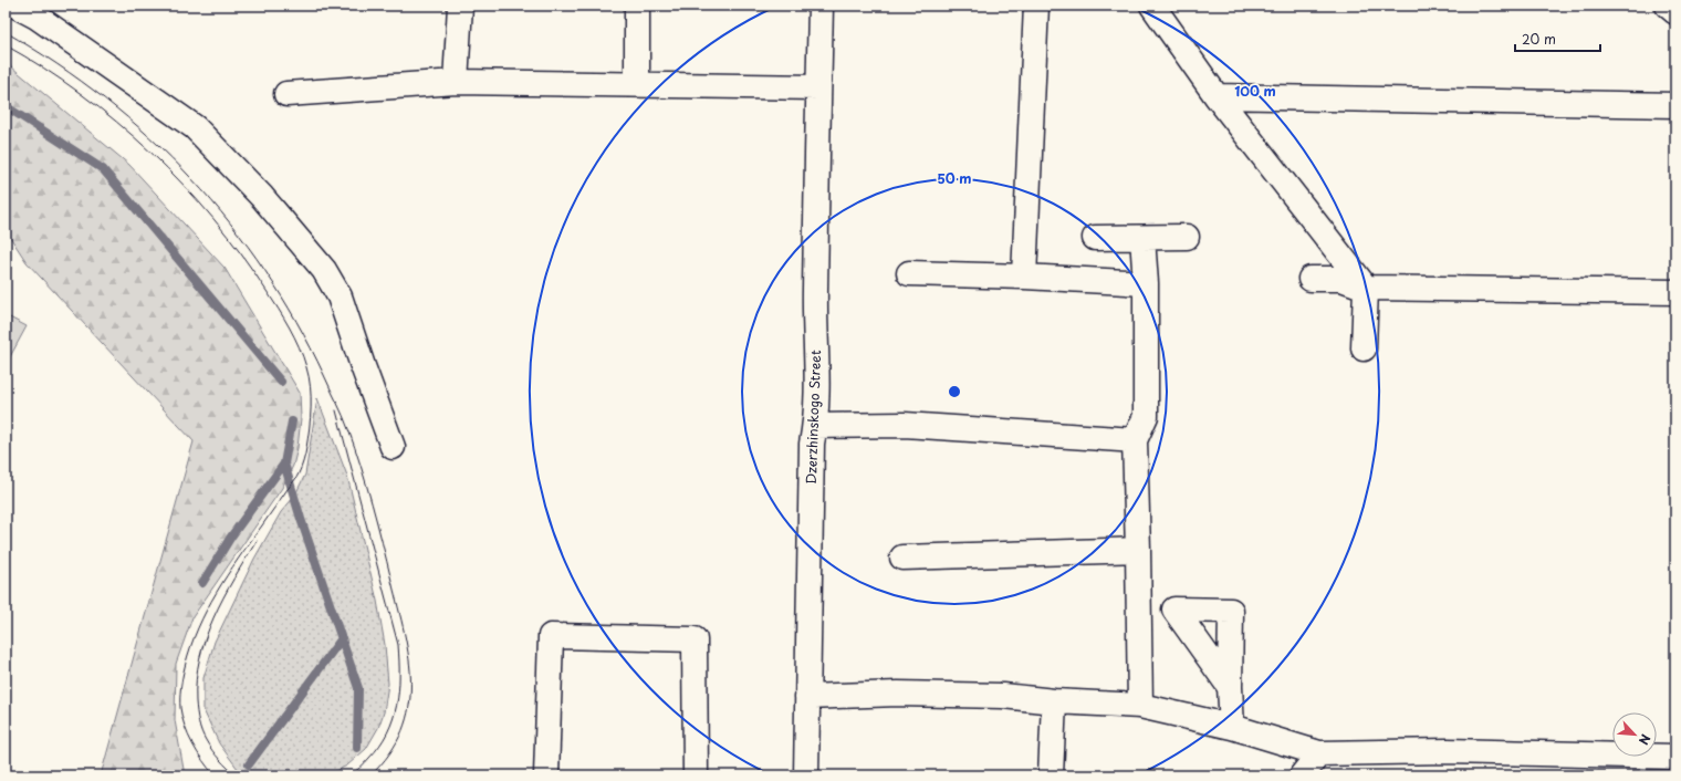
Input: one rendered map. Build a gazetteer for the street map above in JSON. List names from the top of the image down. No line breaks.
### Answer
{"streets":{"street":["Dzerzhinskogo Street"]},"scale_bar":"20 m","north":"bottom right","rings":["100 m","50 m"]}
